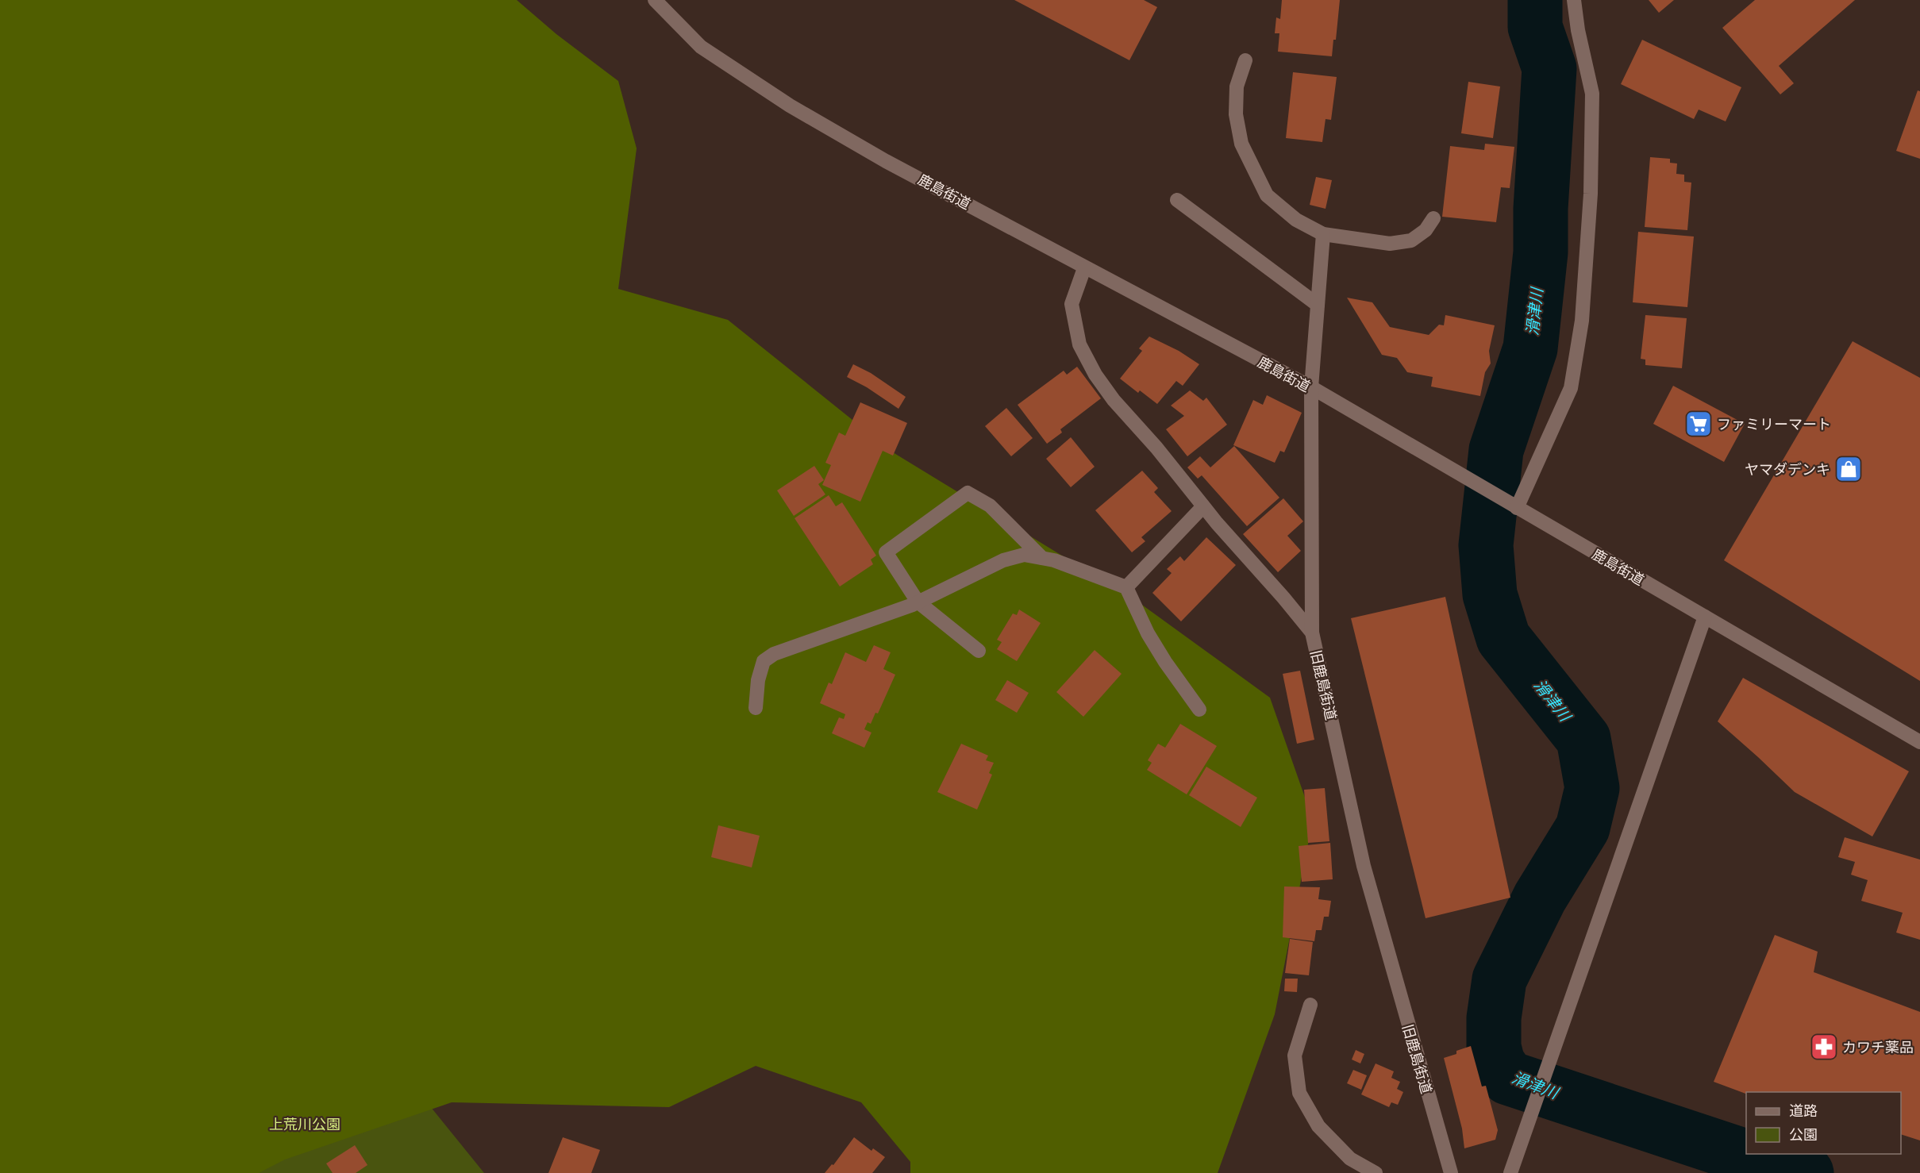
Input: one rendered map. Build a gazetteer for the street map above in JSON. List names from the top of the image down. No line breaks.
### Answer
{"streets":{"street":["鹿島街道","旧鹿島街道"]},"crossings":[["鹿島街道","旧鹿島街道"]],"water":["滑津川"],"parks":["上荒川公園"],"places":{"supermarket":["ファミリーマート"],"shop":["ヤマダデンキ"],"pharmacy":["カワチ薬品"]},"legend":["道路","公園"]}
